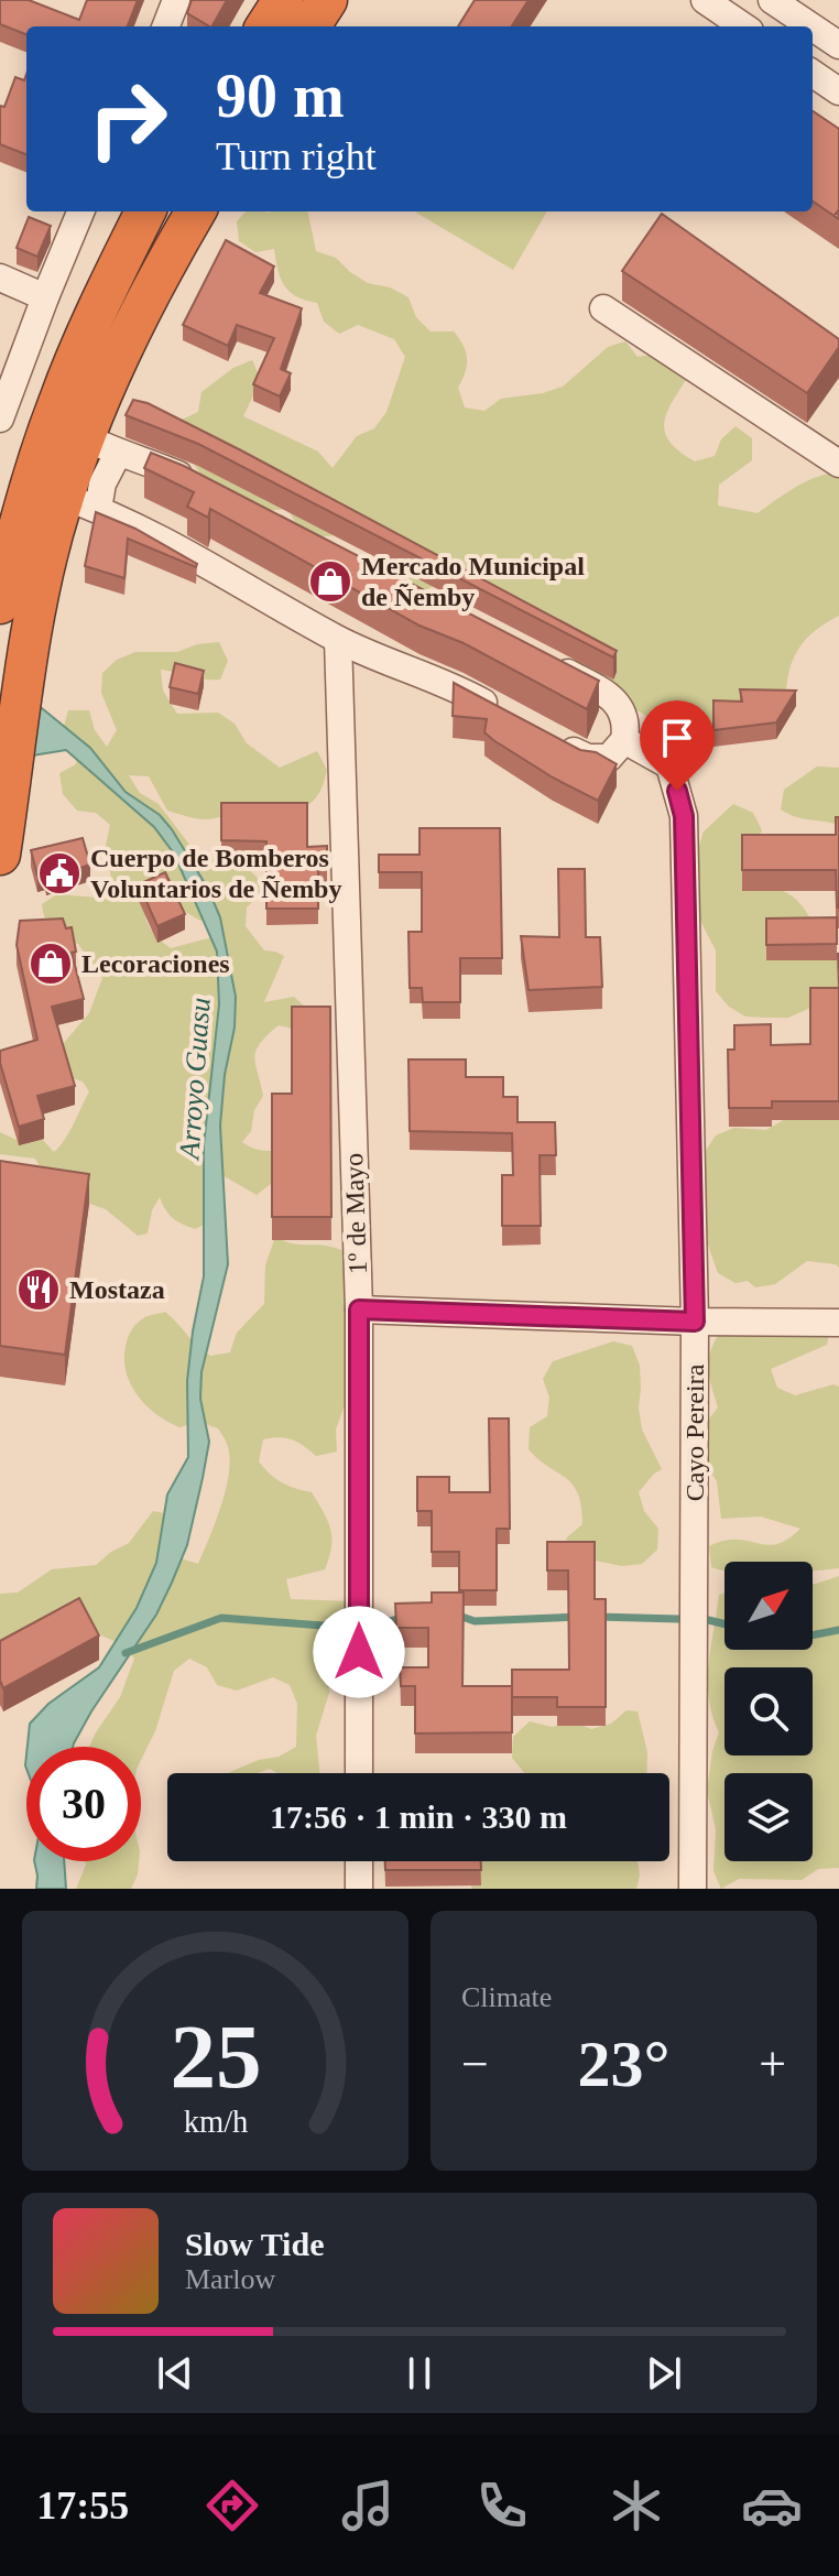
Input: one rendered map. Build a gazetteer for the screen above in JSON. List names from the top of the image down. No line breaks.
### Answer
{"streets":{"street":["1º de Mayo","Cayo Pereira"]},"water":["Arroyo Guasu"],"places":{"shop":["Mercado Municipal de Ñemby","Lecoraciones"],"public building":["Cuerpo de Bomberos Voluntarios de Ñemby"],"restaurant":["Mostaza"]},"north":"top right","page":{"turn":["90 m","Turn right"],"limit":"30","trip":"17:56 · 1 min · 330 m","tile":"Climate","heat":["−","23°","+"],"song":["Slow Tide","Marlow"],"tabs":"17:55","gauge":["25","km/h"]}}
